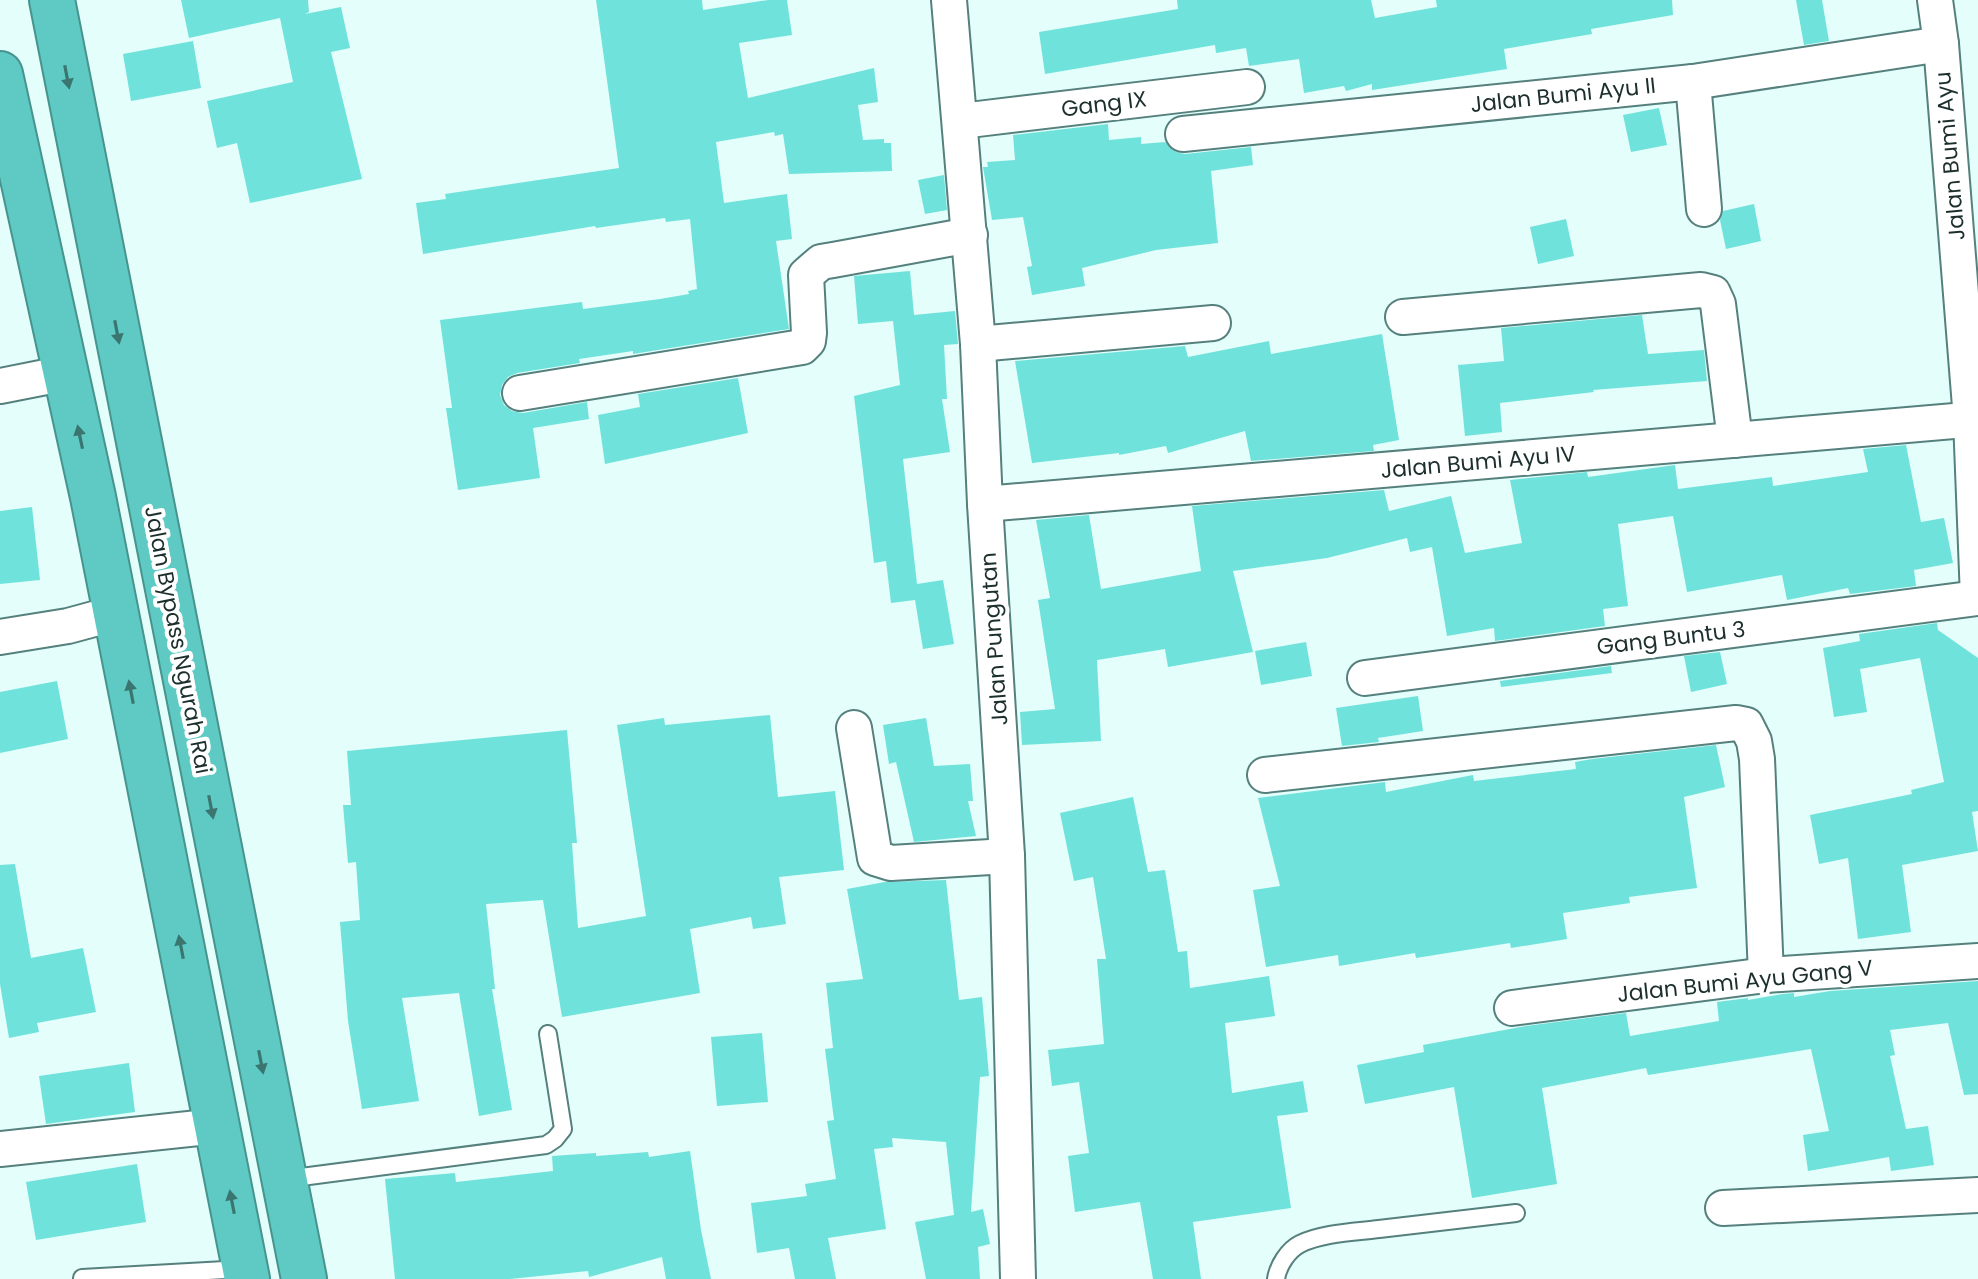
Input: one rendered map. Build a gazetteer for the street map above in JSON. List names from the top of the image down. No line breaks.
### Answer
{"streets":{"highway":["Jalan Bypass Ngurah Rai"],"street":["Jalan Bumi Ayu II","Gang IX","Jalan Bumi Ayu","Jalan Bumi Ayu IV","Gang Buntu 3","Jalan Pungutan","Jalan Bumi Ayu Gang V"]},"crossings":[["Jalan Bumi Ayu II","Jalan Bumi Ayu"],["Gang IX","Jalan Pungutan"],["Jalan Bumi Ayu","Jalan Bumi Ayu IV"],["Jalan Bumi Ayu","Gang Buntu 3"],["Jalan Bumi Ayu IV","Jalan Pungutan"]]}
